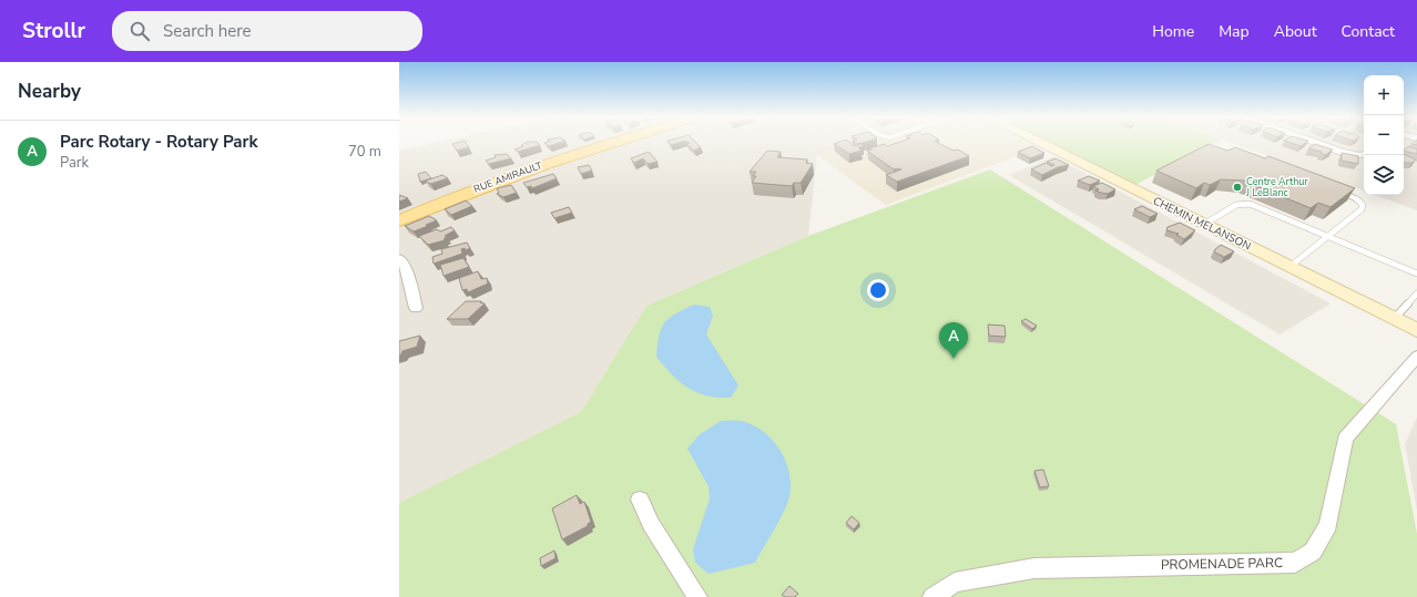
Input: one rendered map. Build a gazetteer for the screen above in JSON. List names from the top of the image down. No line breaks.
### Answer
{"streets":{"main road":["RUE AMIRAULT"],"street":["CHEMIN MELANSON","PROMENADE PARC"]},"places":["Centre Arthur J LeBlanc"],"page":{"header":"Strollr","search":"Search here","nav":["Home","Map","About","Contact"],"heading":"Nearby","map_buttons":["+","−"],"list":[{"mark":"A","name":"Parc Rotary - Rotary Park","note":"Park","value":"70 m"}],"pins":"A"}}
